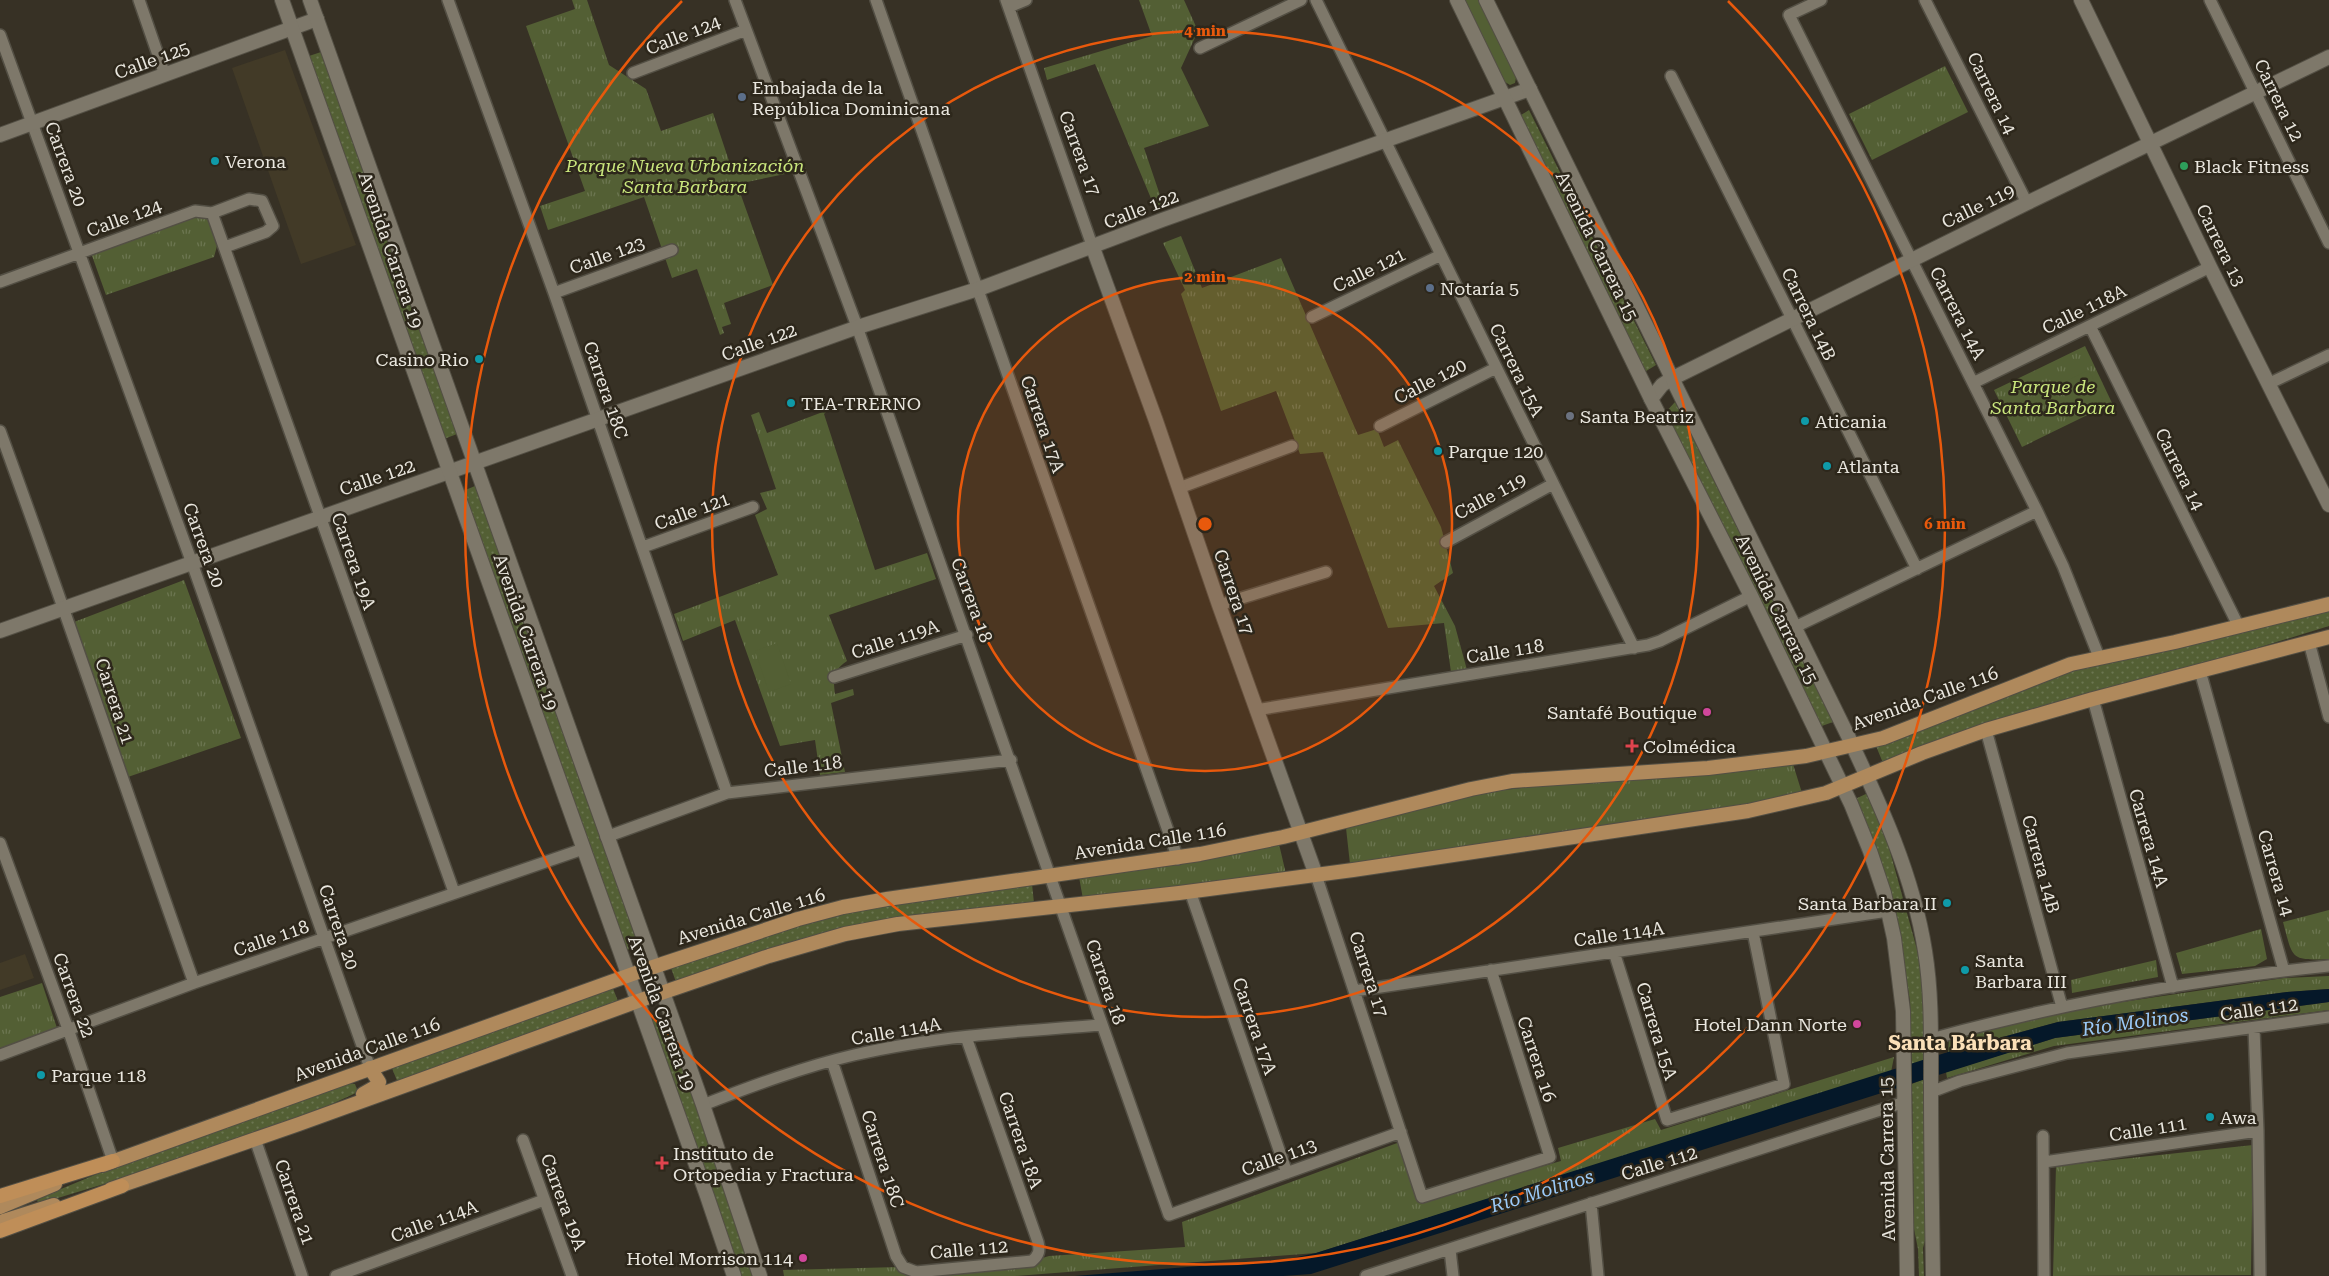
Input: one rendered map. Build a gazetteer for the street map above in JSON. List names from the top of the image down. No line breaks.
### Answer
{"streets":{"main road":["Calle 125","Carrera 17","Calle 119","Calle 122","Carrera 13","Avenida Carrera 15","Avenida Carrera 19","Avenida Calle 116"],"street":["Calle 124","Carrera 14","Carrera 12","Carrera 20","Calle 123","Calle 121","Calle 118A","Carrera 14A","Carrera 14B","Carrera 15A","Calle 120","Carrera 18C","Carrera 17A","Carrera 19A","Carrera 18","Calle 119A","Calle 118","Carrera 21","Calle 114A","Carrera 22","Calle 112","Carrera 16","Calle 111","Carrera 18A","Calle 113"]},"crossings":[["Calle 124","Carrera 20"],["Calle 124","Carrera 19A"],["Calle 124","Carrera 18"],["Calle 125","Carrera 20"],["Calle 125","Avenida Carrera 19"],["Carrera 14","Calle 119"],["Carrera 14","Calle 118A"],["Carrera 14","Avenida Calle 116"],["Carrera 14","Calle 112"],["Carrera 12","Calle 119"],["Carrera 17","Calle 122"],["Carrera 17","Calle 118"],["Carrera 17","Avenida Calle 116"],["Carrera 17","Calle 114A"],["Carrera 17","Carrera 16"],["Carrera 17","Calle 113"],["Carrera 20","Calle 122"],["Carrera 20","Calle 118"],["Carrera 20","Avenida Calle 116"],["Calle 119","Carrera 13"],["Calle 119","Avenida Carrera 15"],["Calle 119","Carrera 14A"],["Calle 119","Carrera 14B"],["Calle 119","Carrera 15A"],["Calle 122","Avenida Carrera 15"],["Calle 122","Avenida Carrera 19"],["Calle 122","Carrera 15A"],["Calle 122","Carrera 18C"],["Calle 122","Carrera 17A"],["Calle 122","Carrera 19A"],["Calle 122","Carrera 18"],["Calle 122","Carrera 21"],["Carrera 13","Calle 118A"],["Avenida Carrera 15","Calle 118"],["Avenida Carrera 15","Avenida Calle 116"],["Avenida Carrera 15","Calle 114A"],["Avenida Carrera 15","Calle 112"],["Avenida Carrera 19","Calle 118"],["Avenida Carrera 19","Avenida Calle 116"],["Avenida Carrera 19","Calle 114A"],["Calle 123","Carrera 18C"],["Calle 121","Carrera 15A"],["Calle 121","Carrera 18C"],["Calle 118A","Carrera 14A"],["Carrera 14A","Avenida Calle 116"],["Carrera 14A","Calle 112"],["Carrera 14B","Calle 112"],["Carrera 15A","Calle 120"],["Carrera 15A","Calle 118"],["Carrera 15A","Calle 114A"],["Carrera 18C","Calle 118"],["Carrera 18C","Calle 114A"],["Carrera 18C","Calle 112"],["Carrera 17A","Avenida Calle 116"],["Carrera 17A","Calle 113"],["Carrera 19A","Calle 118"],["Carrera 19A","Calle 114A"],["Carrera 18","Calle 119A"],["Carrera 18","Calle 118"],["Carrera 18","Avenida Calle 116"],["Carrera 18","Calle 114A"],["Carrera 18","Calle 113"],["Calle 118","Carrera 21"],["Calle 118","Carrera 22"],["Avenida Calle 116","Carrera 22"],["Calle 114A","Carrera 16"],["Calle 114A","Carrera 18A"],["Calle 112","Carrera 18A"]],"districts":["Santa Bárbara"],"water":["Río Molinos"],"parks":["Parque Nueva Urbanización Santa Barbara","Parque de Santa Barbara"],"places":{"other":["Embajada de la República Dominicana","Verona","Black Fitness","Notaría 5","Casino Rio","TEA-TRERNO","Santa Beatriz","Aticania","Parque 120","Atlanta","Santafé Boutique","Santa Barbara II","Santa Barbara III","Hotel Dann Norte","Parque 118","Awa","Hotel Morrison 114"],"health":["Colmédica","Instituto de Ortopedia y Fractura"]},"rings":["4 min","2 min","6 min"]}
